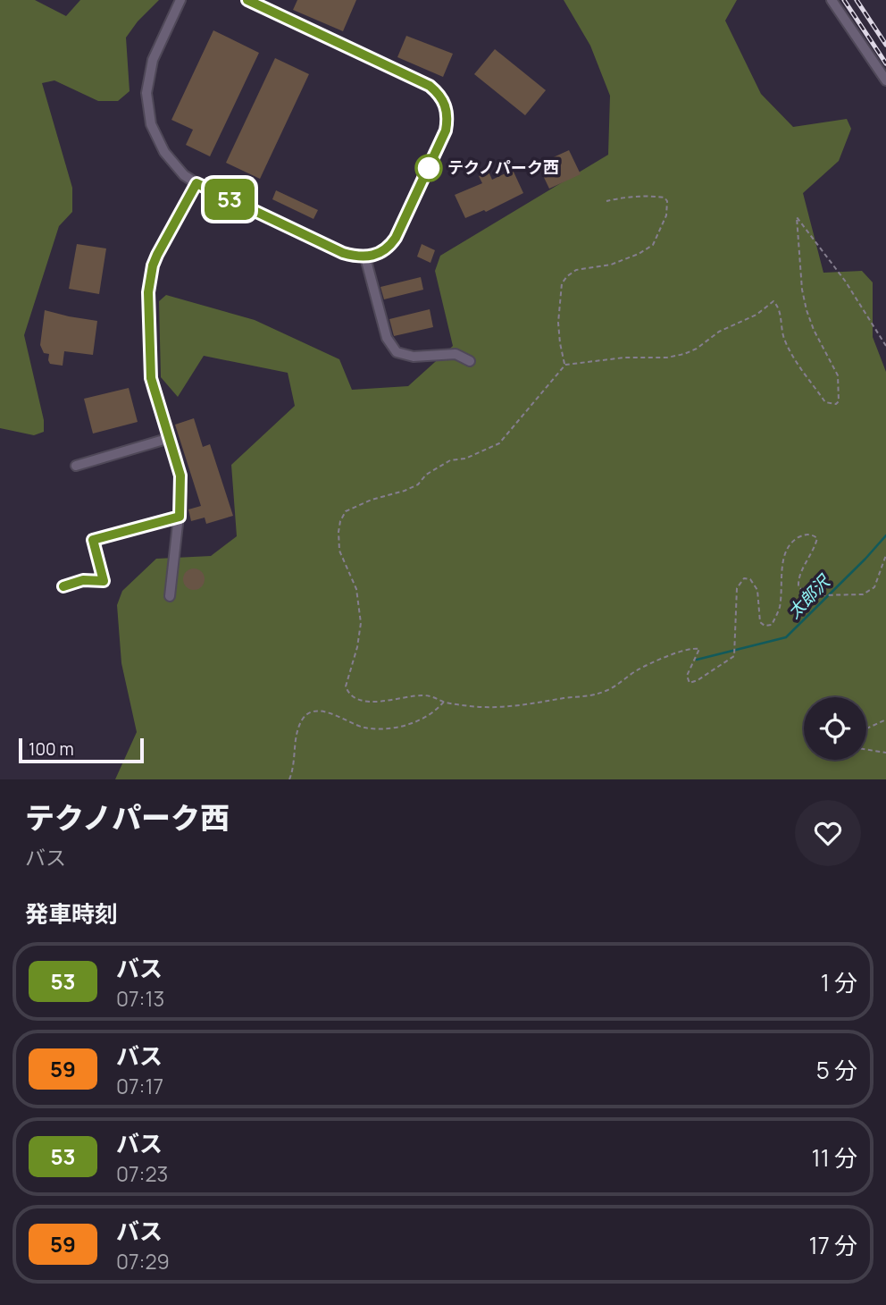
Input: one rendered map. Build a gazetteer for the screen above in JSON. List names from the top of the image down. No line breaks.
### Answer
{"water":["太郎沢"],"places":["テクノパーク西"],"lines":["bus line 53"],"scale_bar":"100 m","page":{"on_map":"53","scale":"100 m","heading":[["テクノパーク西","バス"],"発車時刻"],"list":[{"mark":"53","name":"バス","note":"07:13","value":"1 分"},{"mark":"59","name":"バス","note":"07:17","value":"5 分"},{"mark":"53","name":"バス","note":"07:23","value":"11 分"},{"mark":"59","name":"バス","note":"07:29","value":"17 分"}]}}
